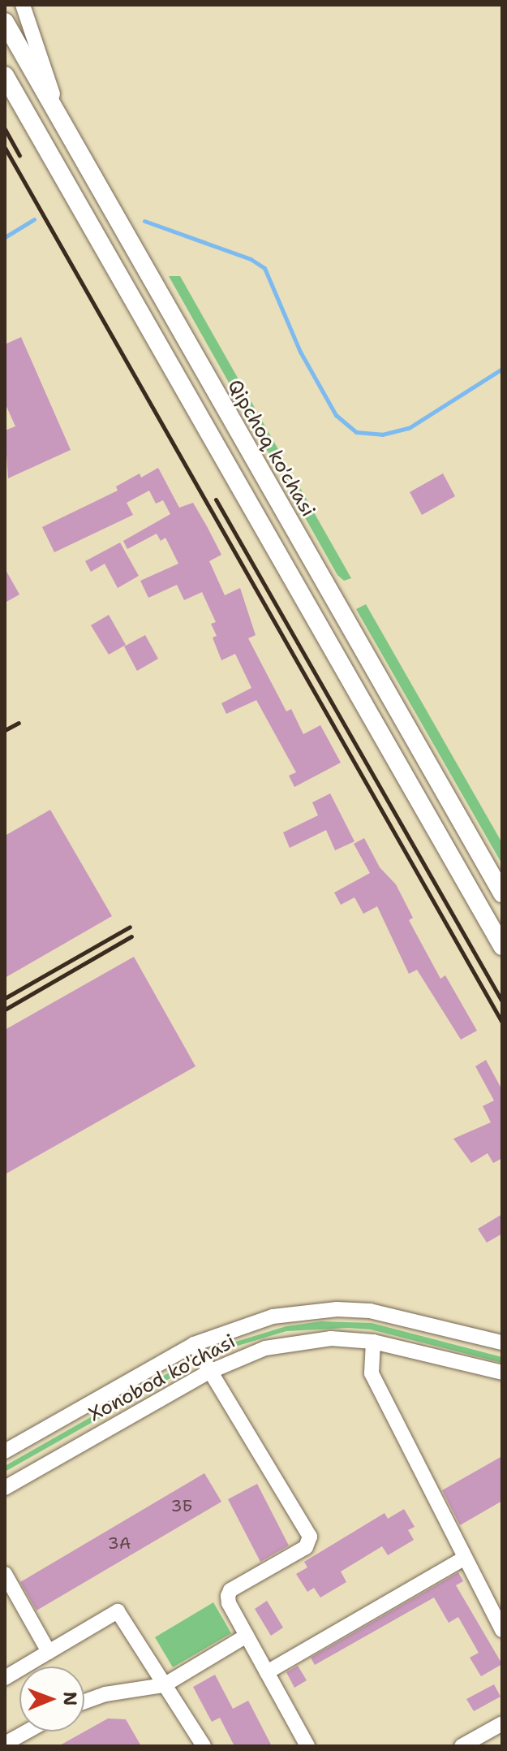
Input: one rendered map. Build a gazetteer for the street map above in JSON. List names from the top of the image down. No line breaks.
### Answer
{"streets":{"main road":["Qipchoq ko'chasi"],"street":["Xonobod ko'chasi"]},"house_numbers":["3Б","3А"],"north":"right"}
